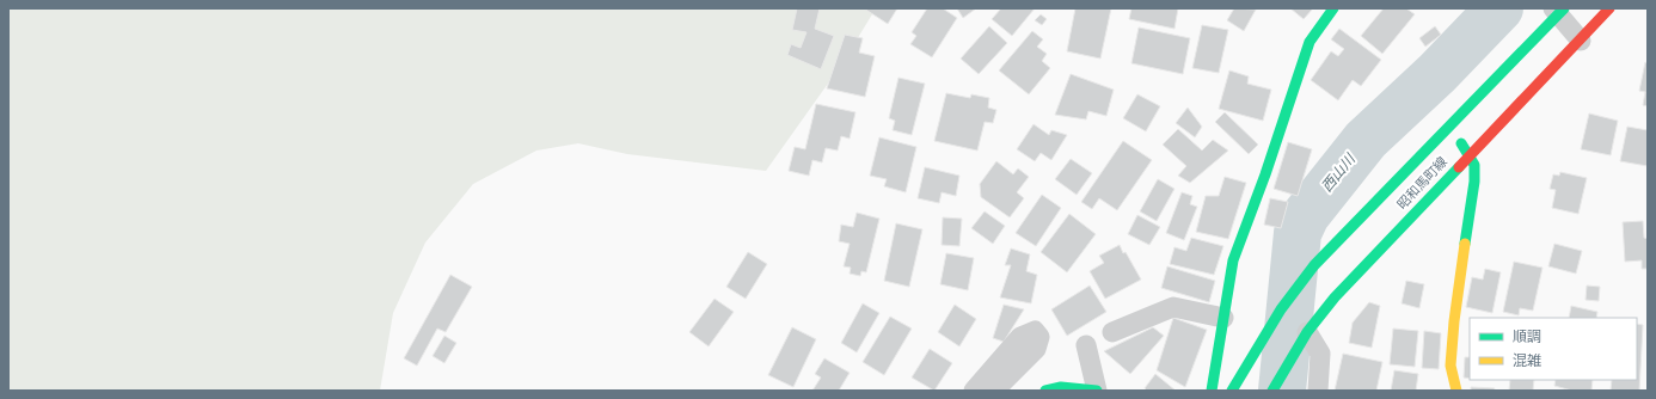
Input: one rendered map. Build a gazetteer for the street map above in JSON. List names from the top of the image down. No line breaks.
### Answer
{"streets":{"main road":["昭和馬町線"]},"water":["西山川"],"legend":["順調","混雑"]}
